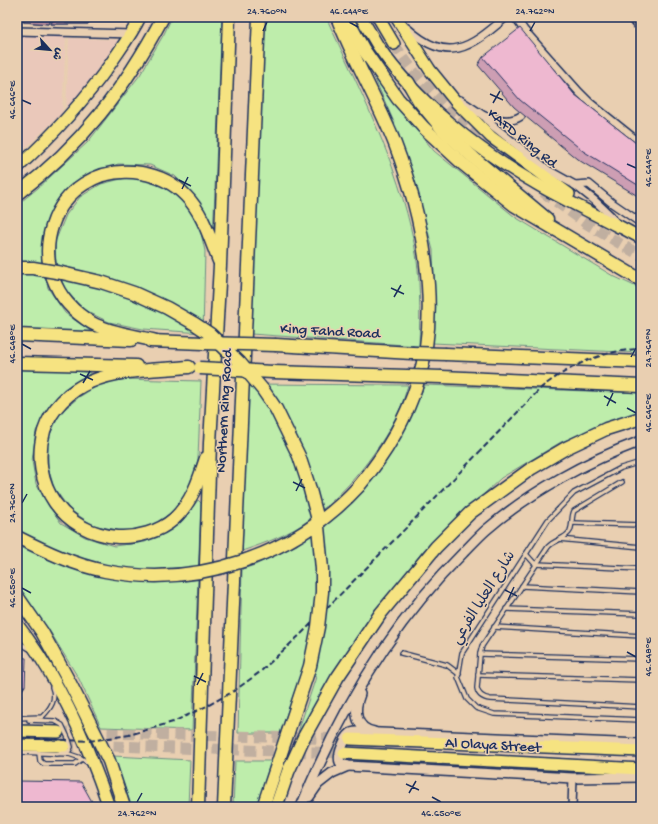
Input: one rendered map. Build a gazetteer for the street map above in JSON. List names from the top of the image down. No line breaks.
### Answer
{"streets":{"highway":["King Fahd Road","Northern Ring Road"],"main road":["KAFD Ring Rd","Al Olaya Street"],"lane":["شارع العليا الفرعي"]},"north":"bottom right","coordinates":["24.760°N","46.644°E","24.762°N","46.646°E","46.648°E","24.764°N","46.650°E"]}
